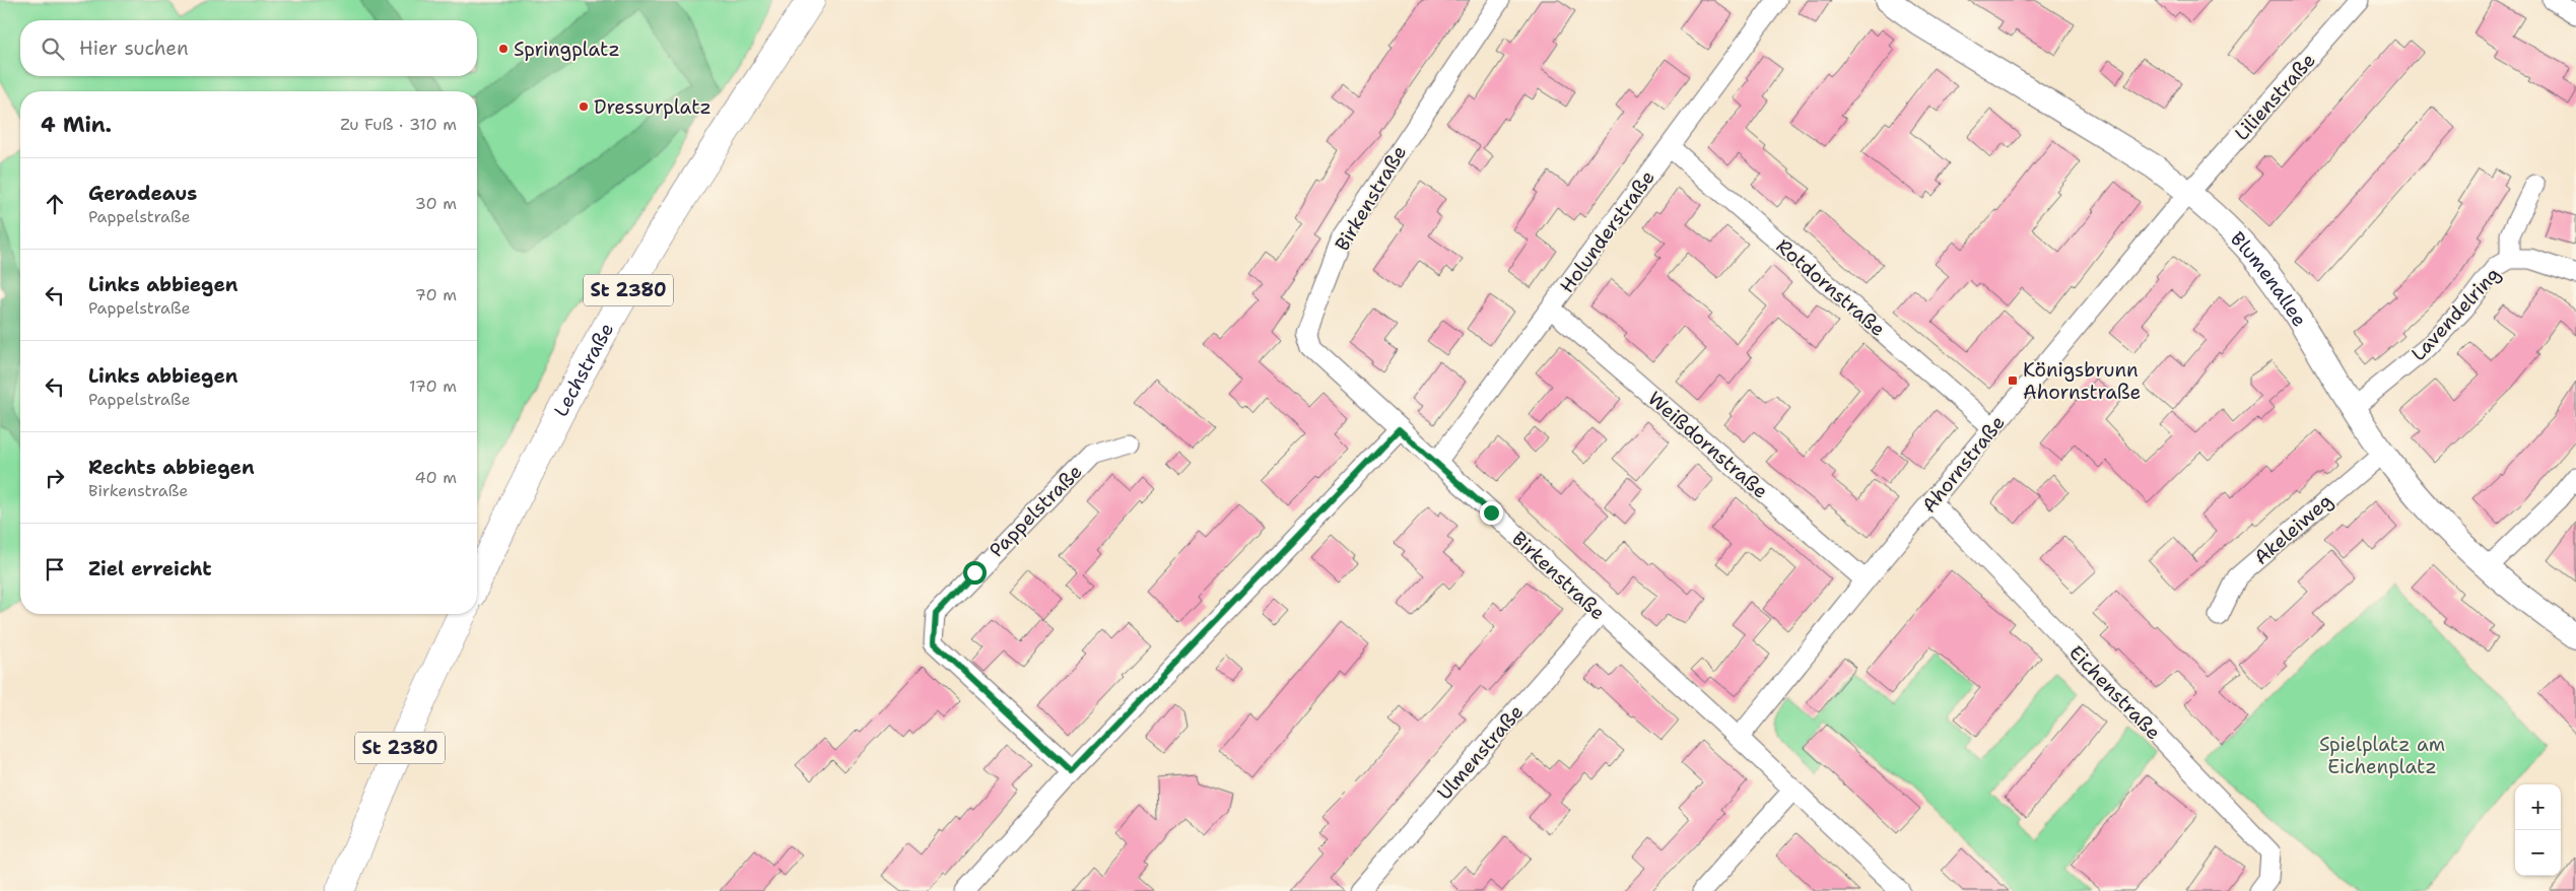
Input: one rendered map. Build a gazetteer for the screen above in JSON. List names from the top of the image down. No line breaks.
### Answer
{"streets":{"main road":["St 2380","Lechstraße"],"street":["Lilienstraße","Birkenstraße","Holunderstraße","Blumenallee","Rotdornstraße","Lavendelring","Weißdornstraße","Ahornstraße","Pappelstraße","Akeleiweg","Eichenstraße","Ulmenstraße"]},"crossings":[["Lilienstraße","Blumenallee"],["Lilienstraße","Ahornstraße"],["Birkenstraße","Holunderstraße"],["Birkenstraße","Ahornstraße"],["Birkenstraße","Ulmenstraße"],["Holunderstraße","Rotdornstraße"],["Holunderstraße","Weißdornstraße"],["Blumenallee","Lavendelring"],["Blumenallee","Ahornstraße"],["Blumenallee","Akeleiweg"],["Rotdornstraße","Ahornstraße"],["Weißdornstraße","Ahornstraße"],["Ahornstraße","Eichenstraße"]],"parks":["Spielplatz am Eichenplatz"],"places":{"other":["Springplatz","Dressurplatz"],"transit":["Königsbrunn Ahornstraße"]},"page":{"search":"Hier suchen","heading":["4 Min.","Zu Fuß · 310 m"],"list":[["Geradeaus","Pappelstraße","30 m"],["Links abbiegen","Pappelstraße","70 m"],["Links abbiegen","Pappelstraße","170 m"],["Rechts abbiegen","Birkenstraße","40 m"],"Ziel erreicht"],"map_buttons":["+","−"]}}
